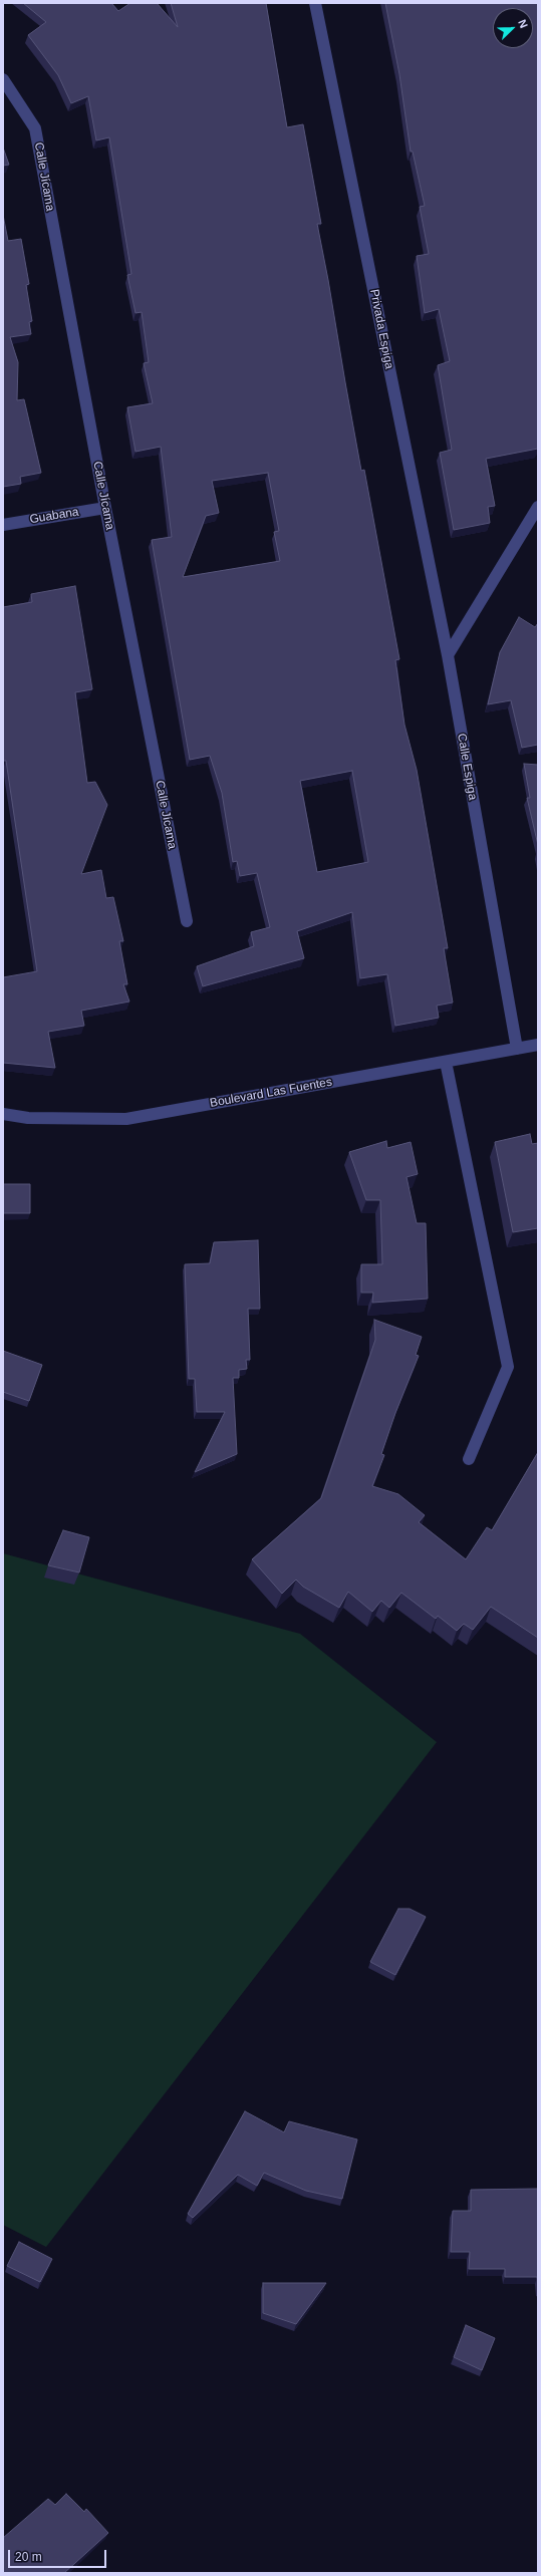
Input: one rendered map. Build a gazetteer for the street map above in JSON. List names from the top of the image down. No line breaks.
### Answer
{"streets":{"street":["Calle Jícama","Privada Espiga","Guabana","Calle Espiga","Boulevard Las Fuentes"]},"crossings":[["Calle Jícama","Guabana"],["Privada Espiga","Calle Espiga"],["Calle Espiga","Boulevard Las Fuentes"]],"scale_bar":"20 m","north":"top right"}
